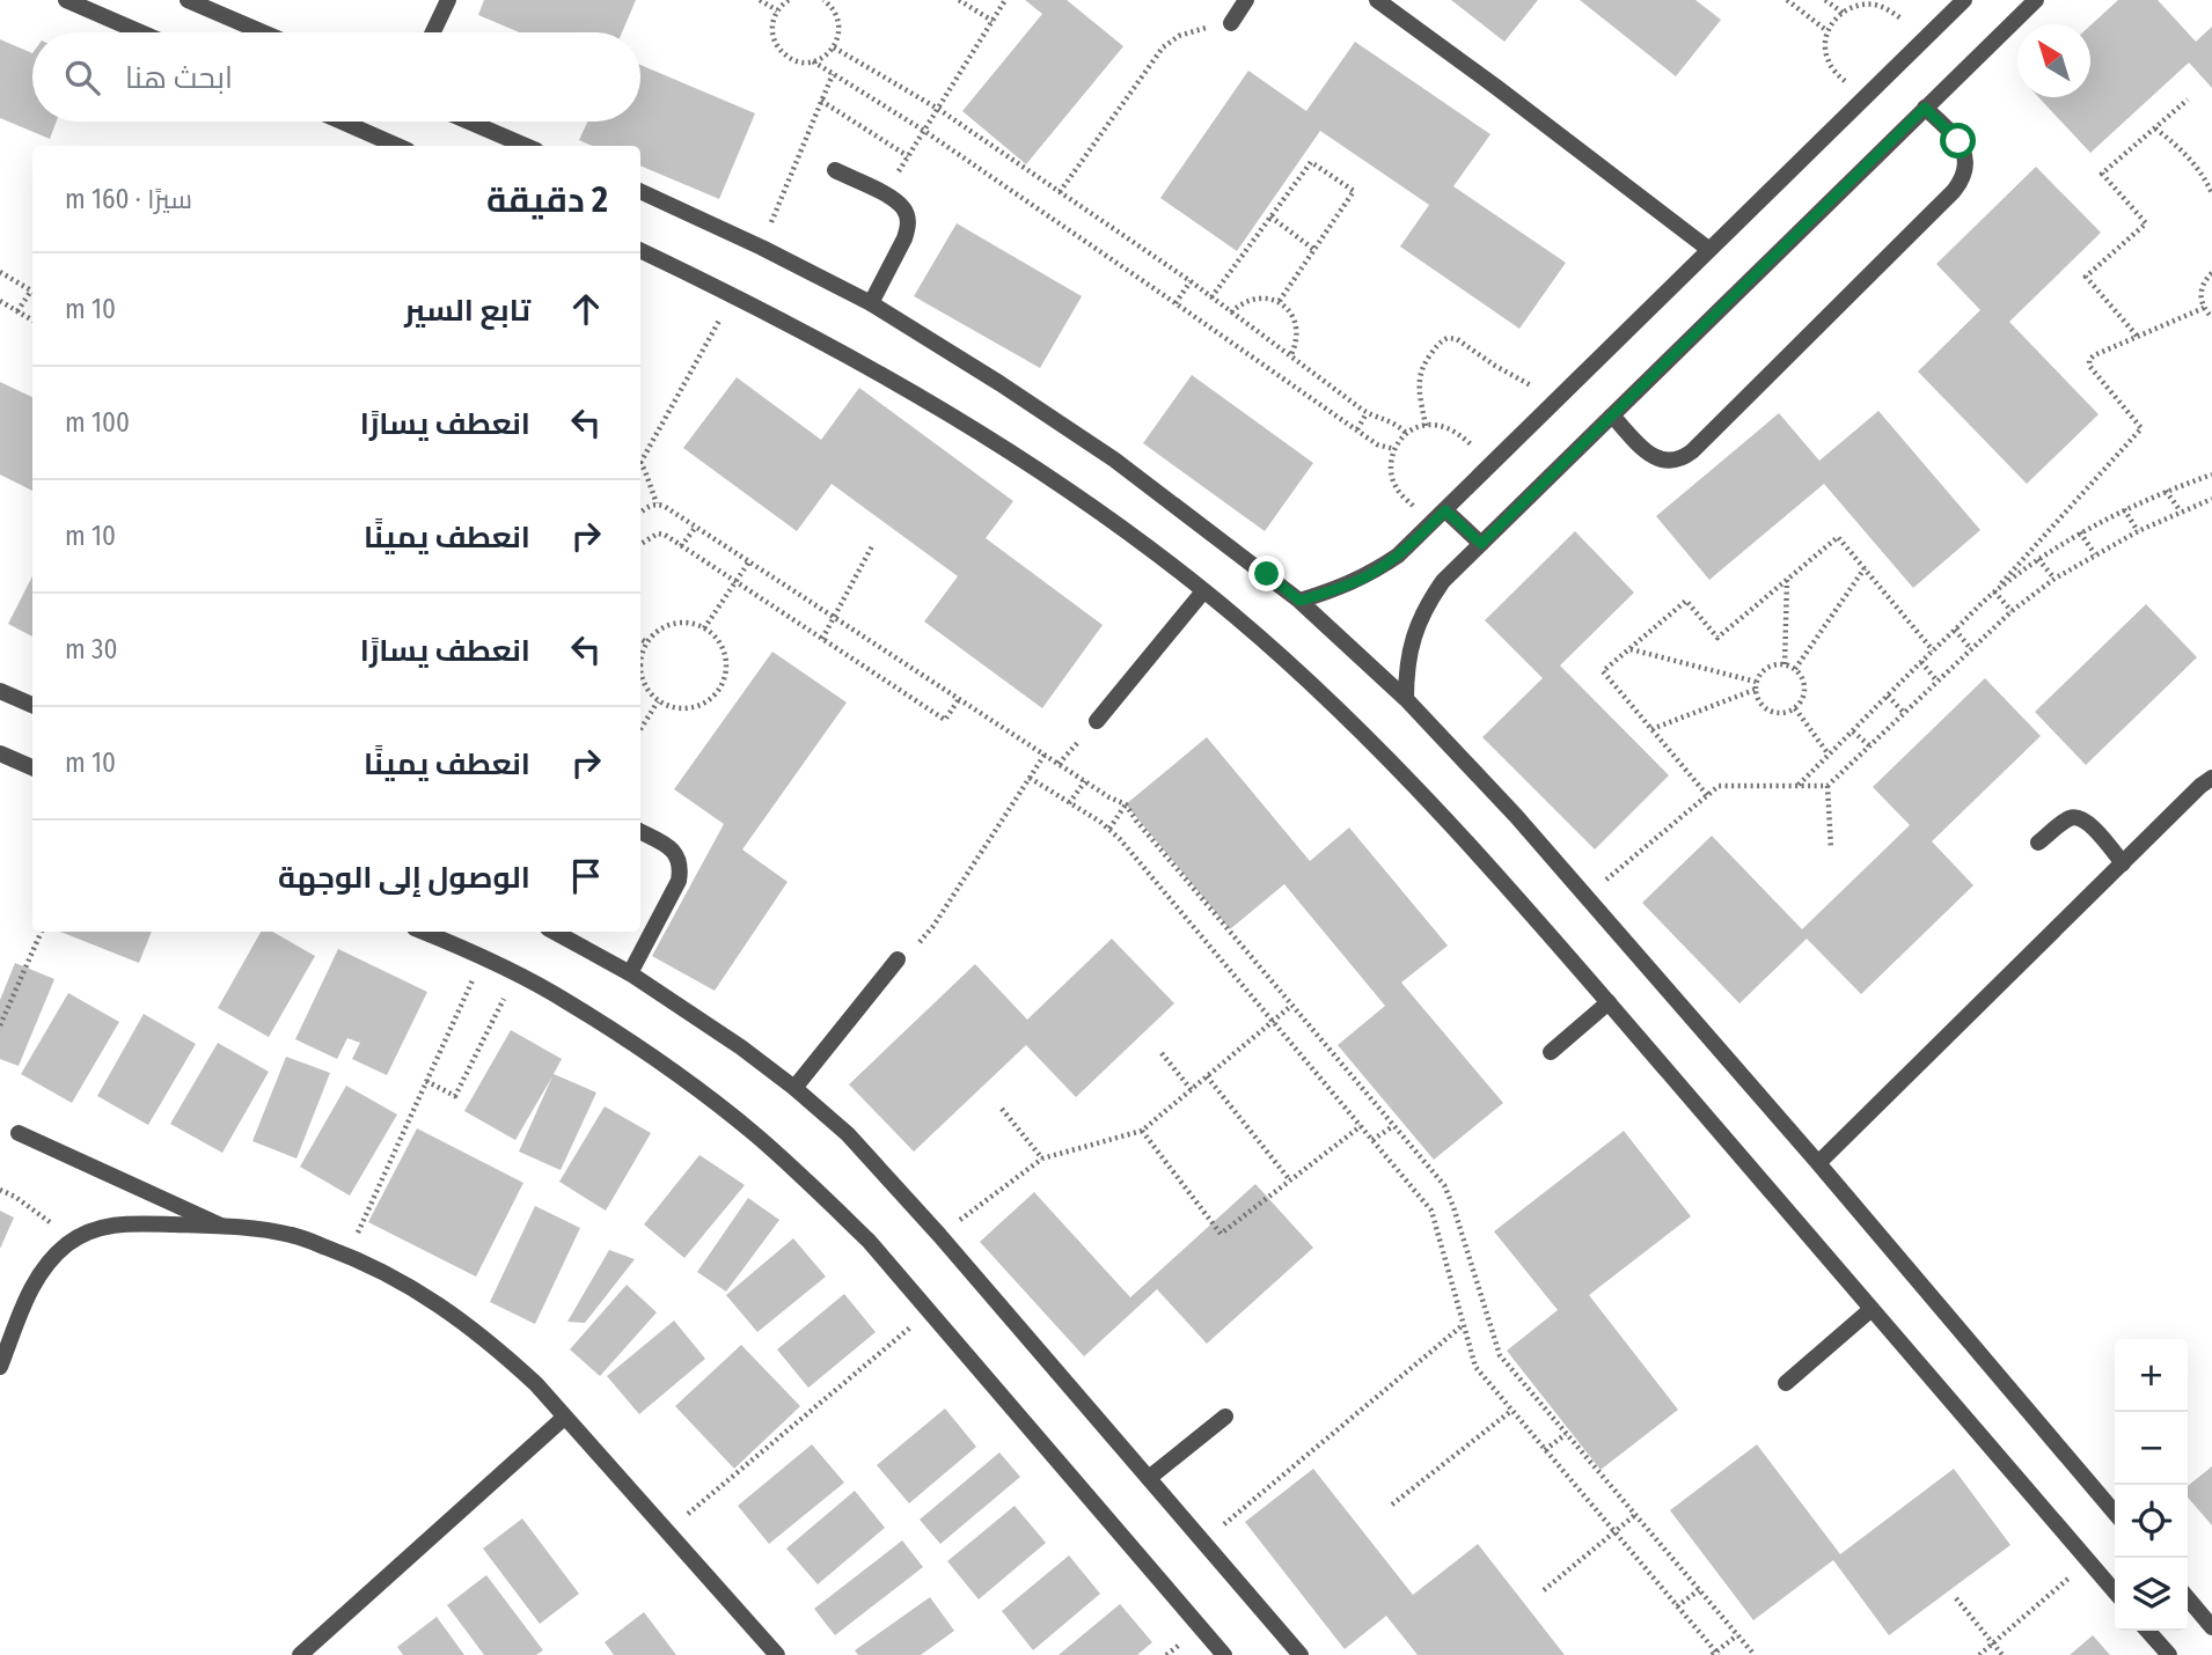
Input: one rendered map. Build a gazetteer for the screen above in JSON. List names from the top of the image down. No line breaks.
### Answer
{"north":"top left","page":{"search":"ابحث هنا","heading":["2 دقيقة","سيرًا · 160 m"],"list":[["تابع السير","10 m"],["انعطف يسارًا","100 m"],["انعطف يمينًا","10 m"],["انعطف يسارًا","30 m"],["انعطف يمينًا","10 m"],"الوصول إلى الوجهة"],"map_buttons":["+","−"]}}
